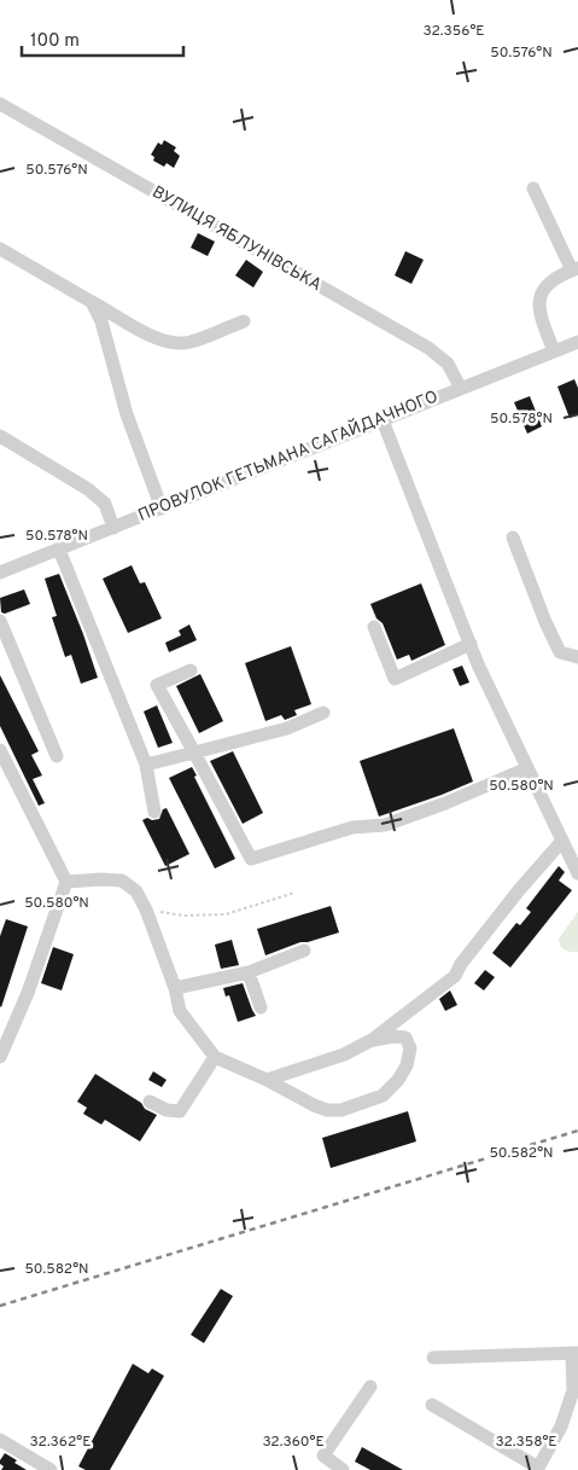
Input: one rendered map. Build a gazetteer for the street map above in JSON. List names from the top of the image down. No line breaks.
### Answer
{"streets":{"street":["ВУЛИЦЯ ЯБЛУНІВСЬКА","ПРОВУЛОК ГЕТЬМАНА САГАЙДАЧНОГО"]},"crossings":[["ВУЛИЦЯ ЯБЛУНІВСЬКА","ПРОВУЛОК ГЕТЬМАНА САГАЙДАЧНОГО"]],"scale_bar":"100 m","coordinates":["32.356°E","50.576°N","50.578°N","50.580°N","50.582°N","32.362°E","32.360°E","32.358°E"]}
